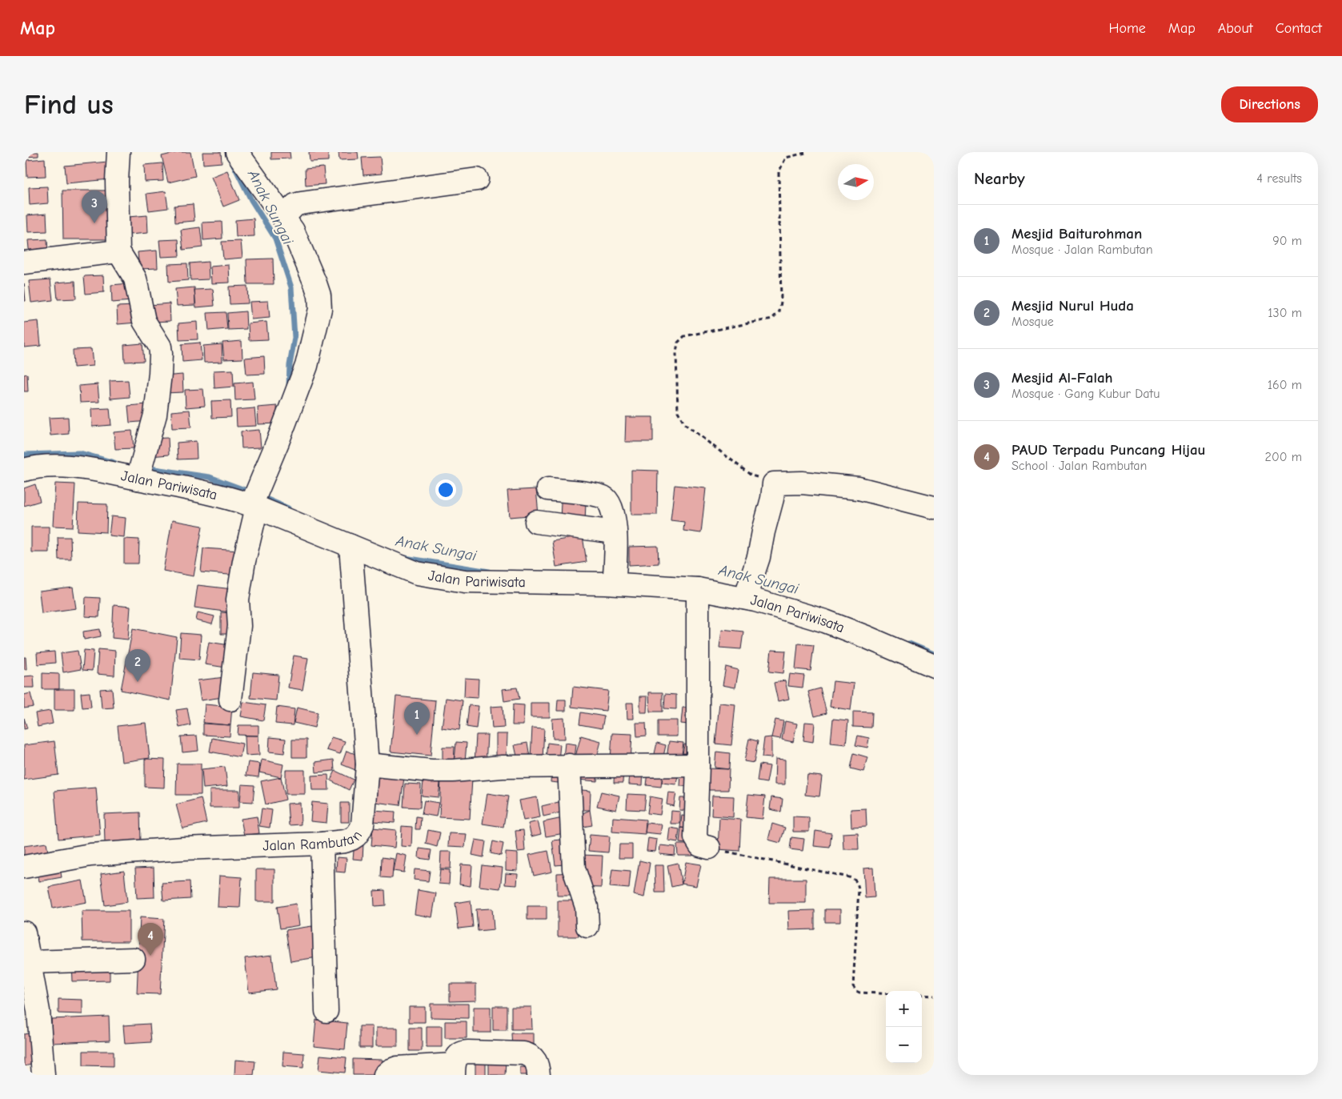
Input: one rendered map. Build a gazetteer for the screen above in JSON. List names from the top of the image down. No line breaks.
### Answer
{"streets":{"street":["Jalan Pariwisata","Jalan Rambutan"]},"crossings":[["Jalan Pariwisata","Jalan Rambutan"]],"water":["Anak Sungai"],"north":"right","page":{"header":"Map","nav":["Home","Map","About","Contact"],"buttons":"Directions","title":"Find us","heading":["Nearby","4 results"],"pins":["3","2","1","4"],"list":[{"mark":"1","name":"Mesjid Baiturohman","note":"Mosque · Jalan Rambutan","value":"90 m"},{"mark":"2","name":"Mesjid Nurul Huda","note":"Mosque","value":"130 m"},{"mark":"3","name":"Mesjid Al-Falah","note":"Mosque · Gang Kubur Datu","value":"160 m"},{"mark":"4","name":"PAUD Terpadu Puncang Hijau","note":"School · Jalan Rambutan","value":"200 m"}],"map_buttons":["+","−"]}}
